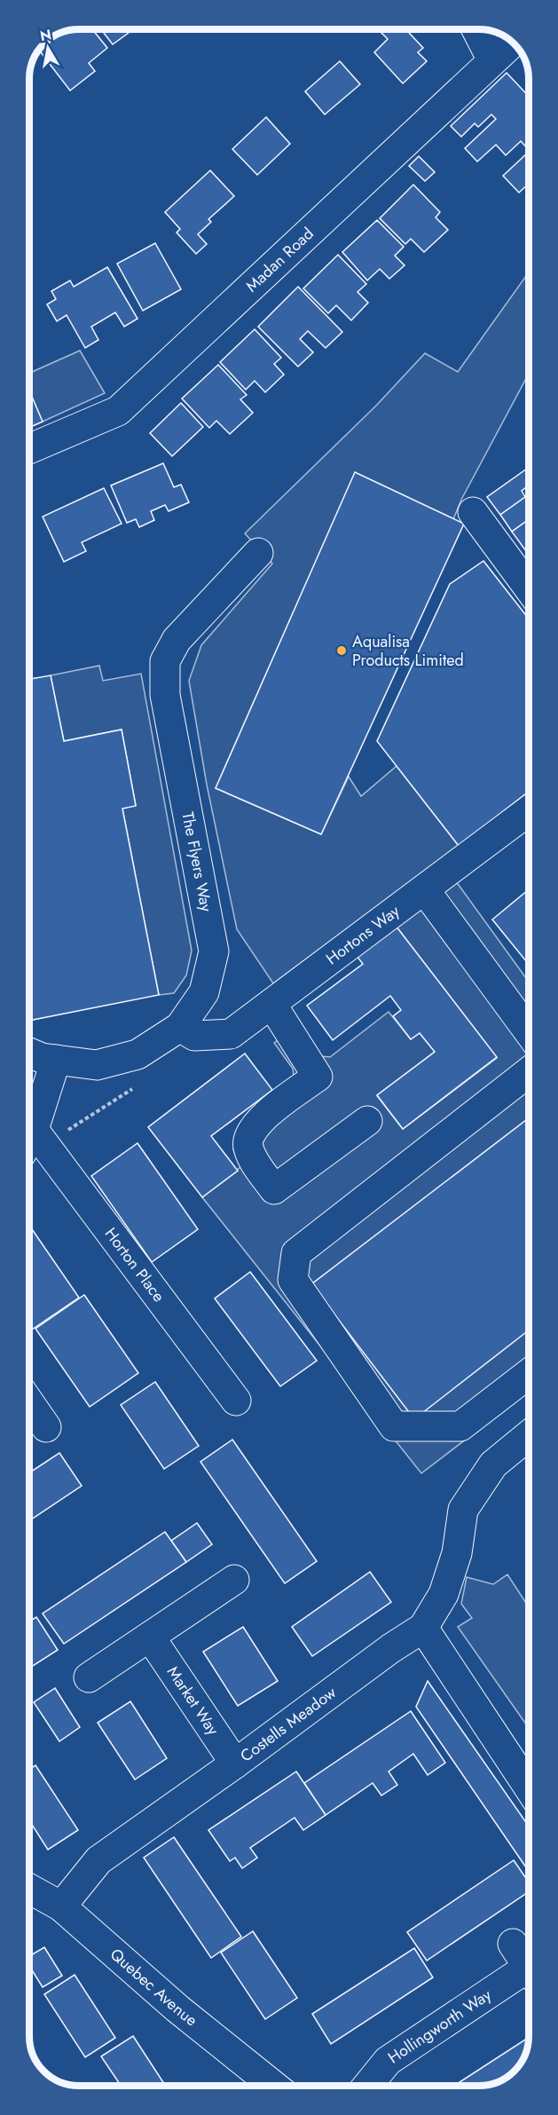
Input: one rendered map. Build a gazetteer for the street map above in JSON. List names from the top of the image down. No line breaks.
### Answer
{"streets":{"street":["Madan Road","The Flyers Way","Hortons Way","Horton Place","Market Way","Costells Meadow","Quebec Avenue","Hollingworth Way"]},"crossings":[["The Flyers Way","Hortons Way"],["Market Way","Costells Meadow"],["Costells Meadow","Quebec Avenue"]],"places":["Aqualisa Products Limited"],"north":"top"}
